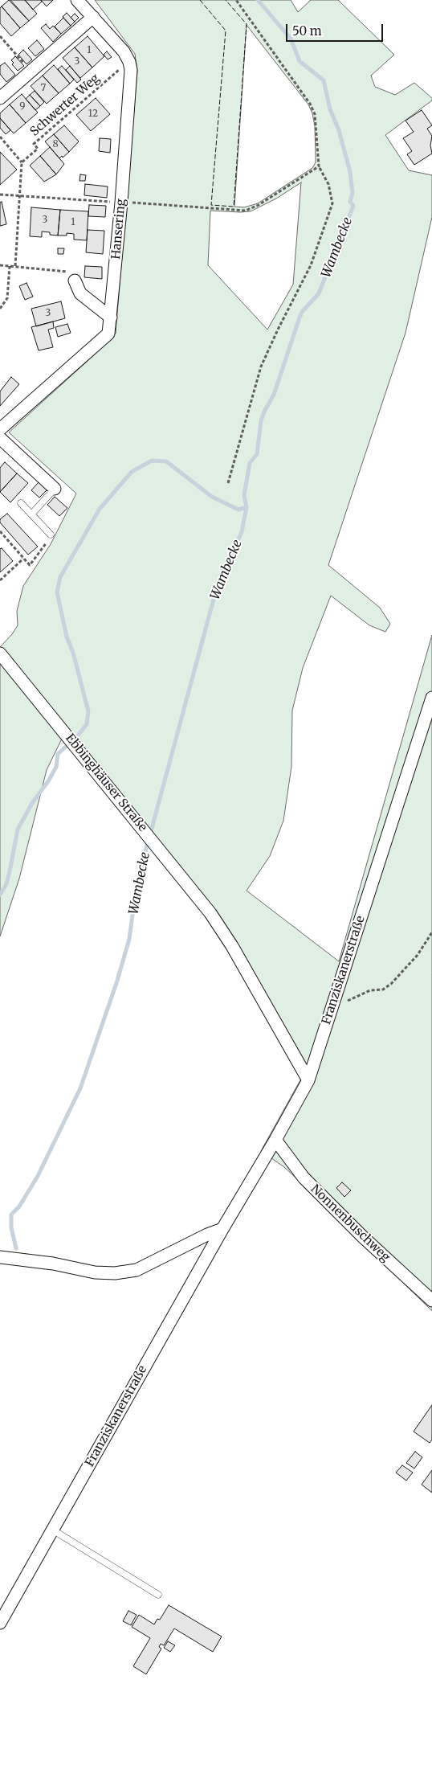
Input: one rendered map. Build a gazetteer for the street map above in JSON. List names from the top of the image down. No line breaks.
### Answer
{"streets":{"street":["Hansering","Ebbinghäuser Straße","Franziskanerstraße","Nonnenbuschweg"],"path":["Schwerter Weg"]},"crossings":[["Schwerter Weg","Hansering"],["Ebbinghäuser Straße","Franziskanerstraße"],["Franziskanerstraße","Nonnenbuschweg"]],"water":["Wambecke"],"house_numbers":["1","3","7","9","12","8","3","1","3"],"scale_bar":"50 m"}
